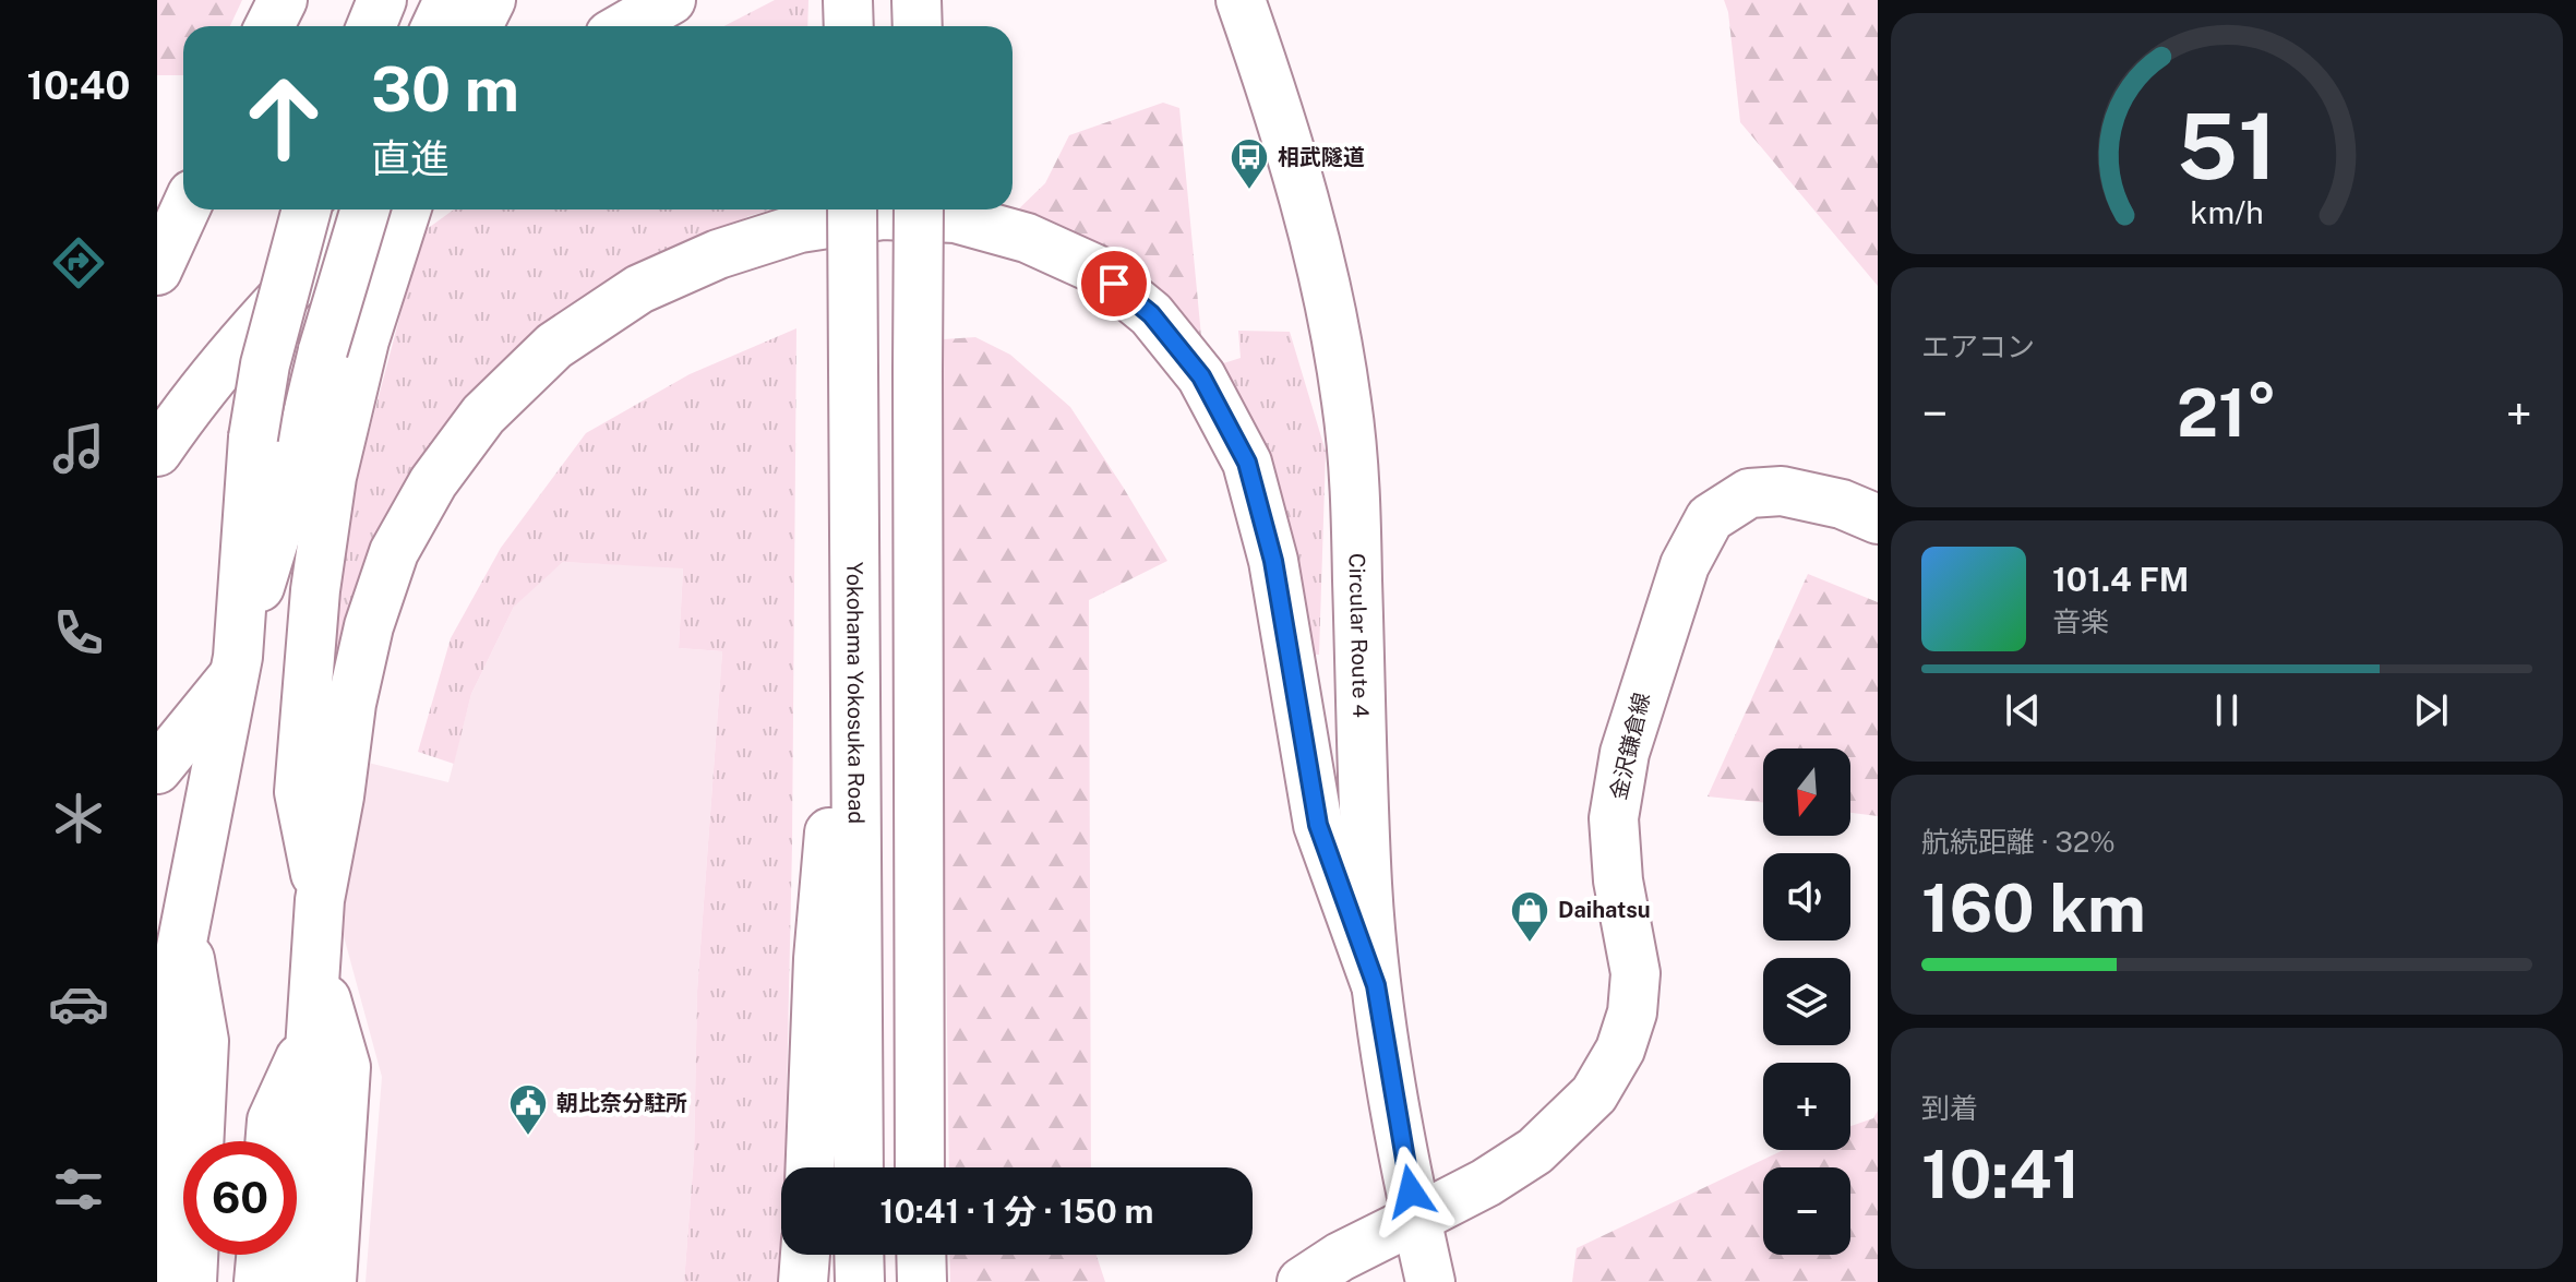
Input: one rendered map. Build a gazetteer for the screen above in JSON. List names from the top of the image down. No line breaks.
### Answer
{"streets":{"main road":["Circular Route 4","Yokohama Yokosuka Road","金沢鎌倉線"]},"crossings":[["Circular Route 4","金沢鎌倉線"]],"places":{"bus stop":["相武隧道"],"shop":["Daihatsu"],"public building":["朝比奈分駐所"]},"north":"bottom","page":{"tabs":"10:40","turn":["30 m","直進"],"tile":["エアコン",["航続距離 · 32%","160 km"],["到着","10:41"]],"heat":["−","21°","+"],"song":["101.4 FM","音楽"],"map_buttons":["+","−"],"limit":"60","trip":"10:41 · 1 分 · 150 m","gauge":["51","km/h"]}}
